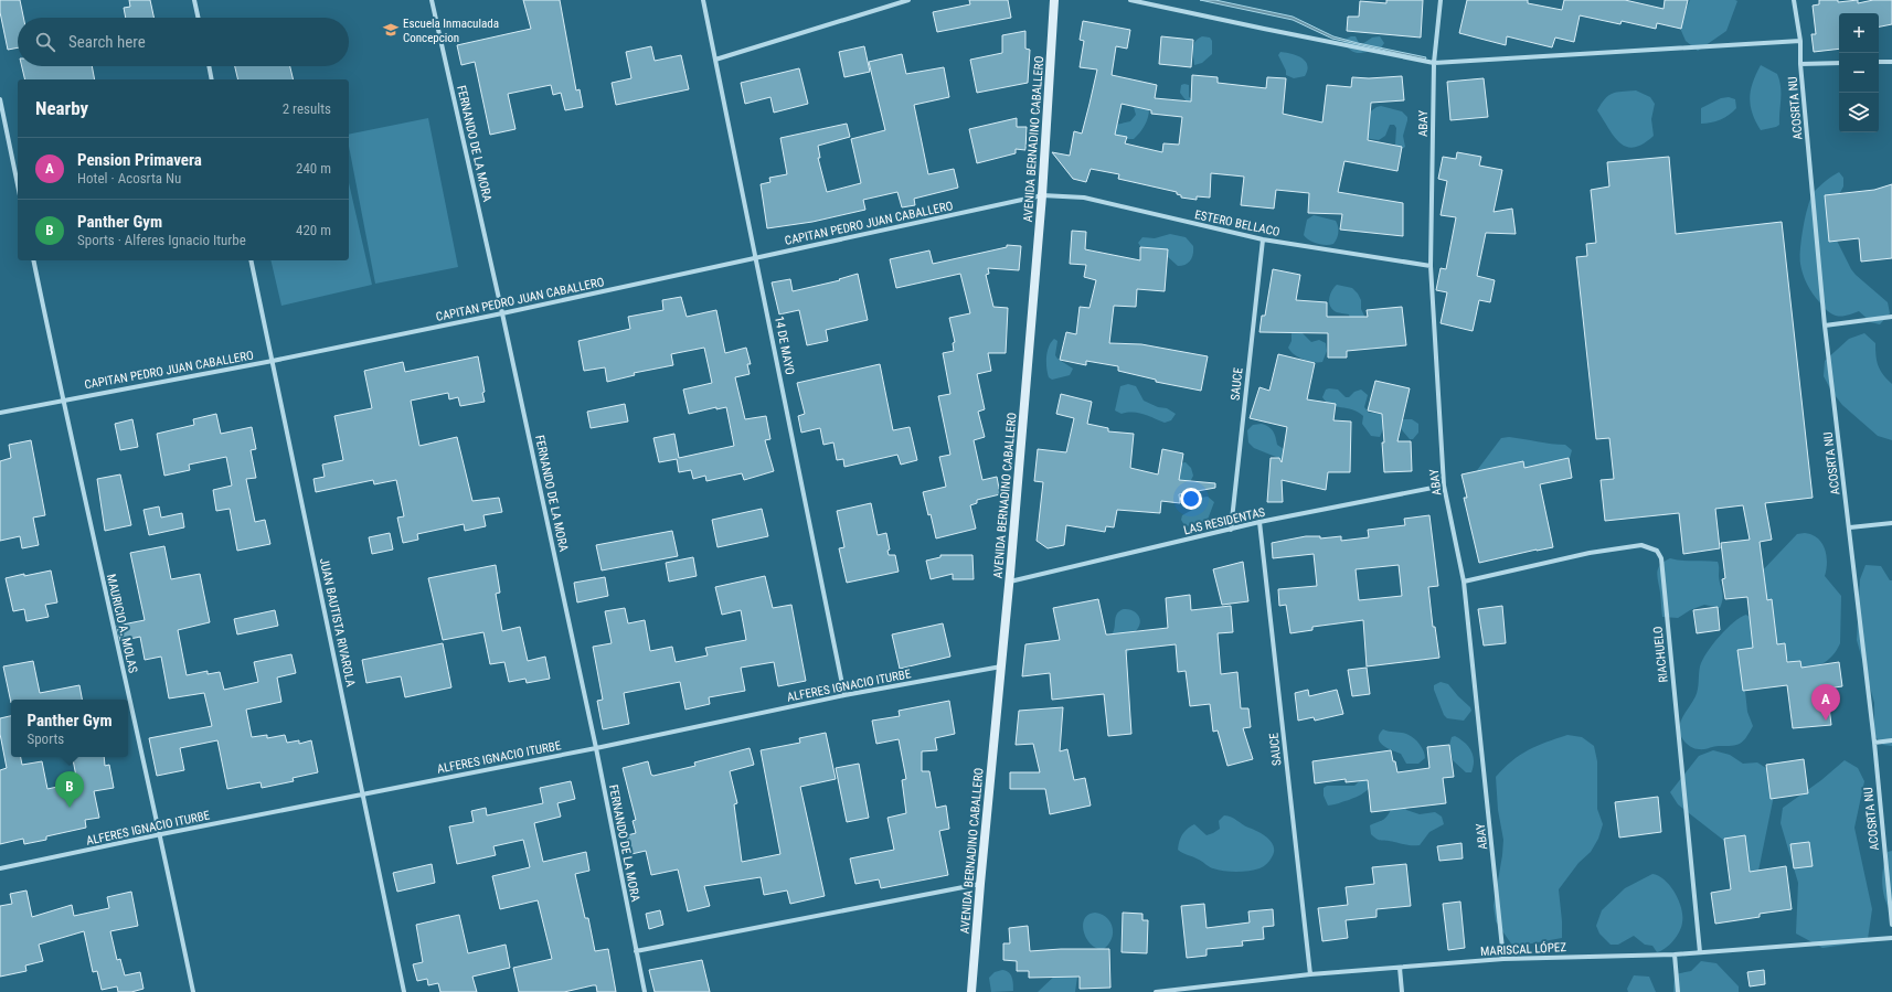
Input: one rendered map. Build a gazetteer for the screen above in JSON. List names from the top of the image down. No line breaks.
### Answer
{"streets":{"street":["ACOSRTA NU","ABAY","AVENIDA BERNADINO CABALLERO","FERNANDO DE LA MORA","CAPITAN PEDRO JUAN CABALLERO","ESTERO BELLACO","14 DE MAYO","SAUCE","LAS RESIDENTAS","JUAN BAUTISTA RIVAROLA","MAURICIO A. MOLAS","RIACHUELO","ALFERES IGNACIO ITURBE","MARISCAL LÓPEZ"]},"crossings":[["ABAY","ESTERO BELLACO"],["ABAY","LAS RESIDENTAS"],["ABAY","RIACHUELO"],["ABAY","MARISCAL LÓPEZ"],["AVENIDA BERNADINO CABALLERO","CAPITAN PEDRO JUAN CABALLERO"],["AVENIDA BERNADINO CABALLERO","ESTERO BELLACO"],["AVENIDA BERNADINO CABALLERO","LAS RESIDENTAS"],["AVENIDA BERNADINO CABALLERO","ALFERES IGNACIO ITURBE"],["FERNANDO DE LA MORA","CAPITAN PEDRO JUAN CABALLERO"],["FERNANDO DE LA MORA","ALFERES IGNACIO ITURBE"],["CAPITAN PEDRO JUAN CABALLERO","ESTERO BELLACO"],["CAPITAN PEDRO JUAN CABALLERO","14 DE MAYO"],["CAPITAN PEDRO JUAN CABALLERO","JUAN BAUTISTA RIVAROLA"],["CAPITAN PEDRO JUAN CABALLERO","MAURICIO A. MOLAS"],["ESTERO BELLACO","SAUCE"],["14 DE MAYO","ALFERES IGNACIO ITURBE"],["SAUCE","LAS RESIDENTAS"],["SAUCE","MARISCAL LÓPEZ"],["JUAN BAUTISTA RIVAROLA","ALFERES IGNACIO ITURBE"],["MAURICIO A. MOLAS","ALFERES IGNACIO ITURBE"],["RIACHUELO","MARISCAL LÓPEZ"]],"places":{"school or university":["Escuela Inmaculada Concepcion"]},"page":{"map_buttons":["+","−"],"search":"Search here","heading":["Nearby","2 results"],"list":[{"mark":"A","name":"Pension Primavera","note":"Hotel · Acosrta Nu","value":"240 m"},{"mark":"B","name":"Panther Gym","note":"Sports · Alferes Ignacio Iturbe","value":"420 m"}],"pins":["A","B"],"popup":["Panther Gym","Sports"]}}
